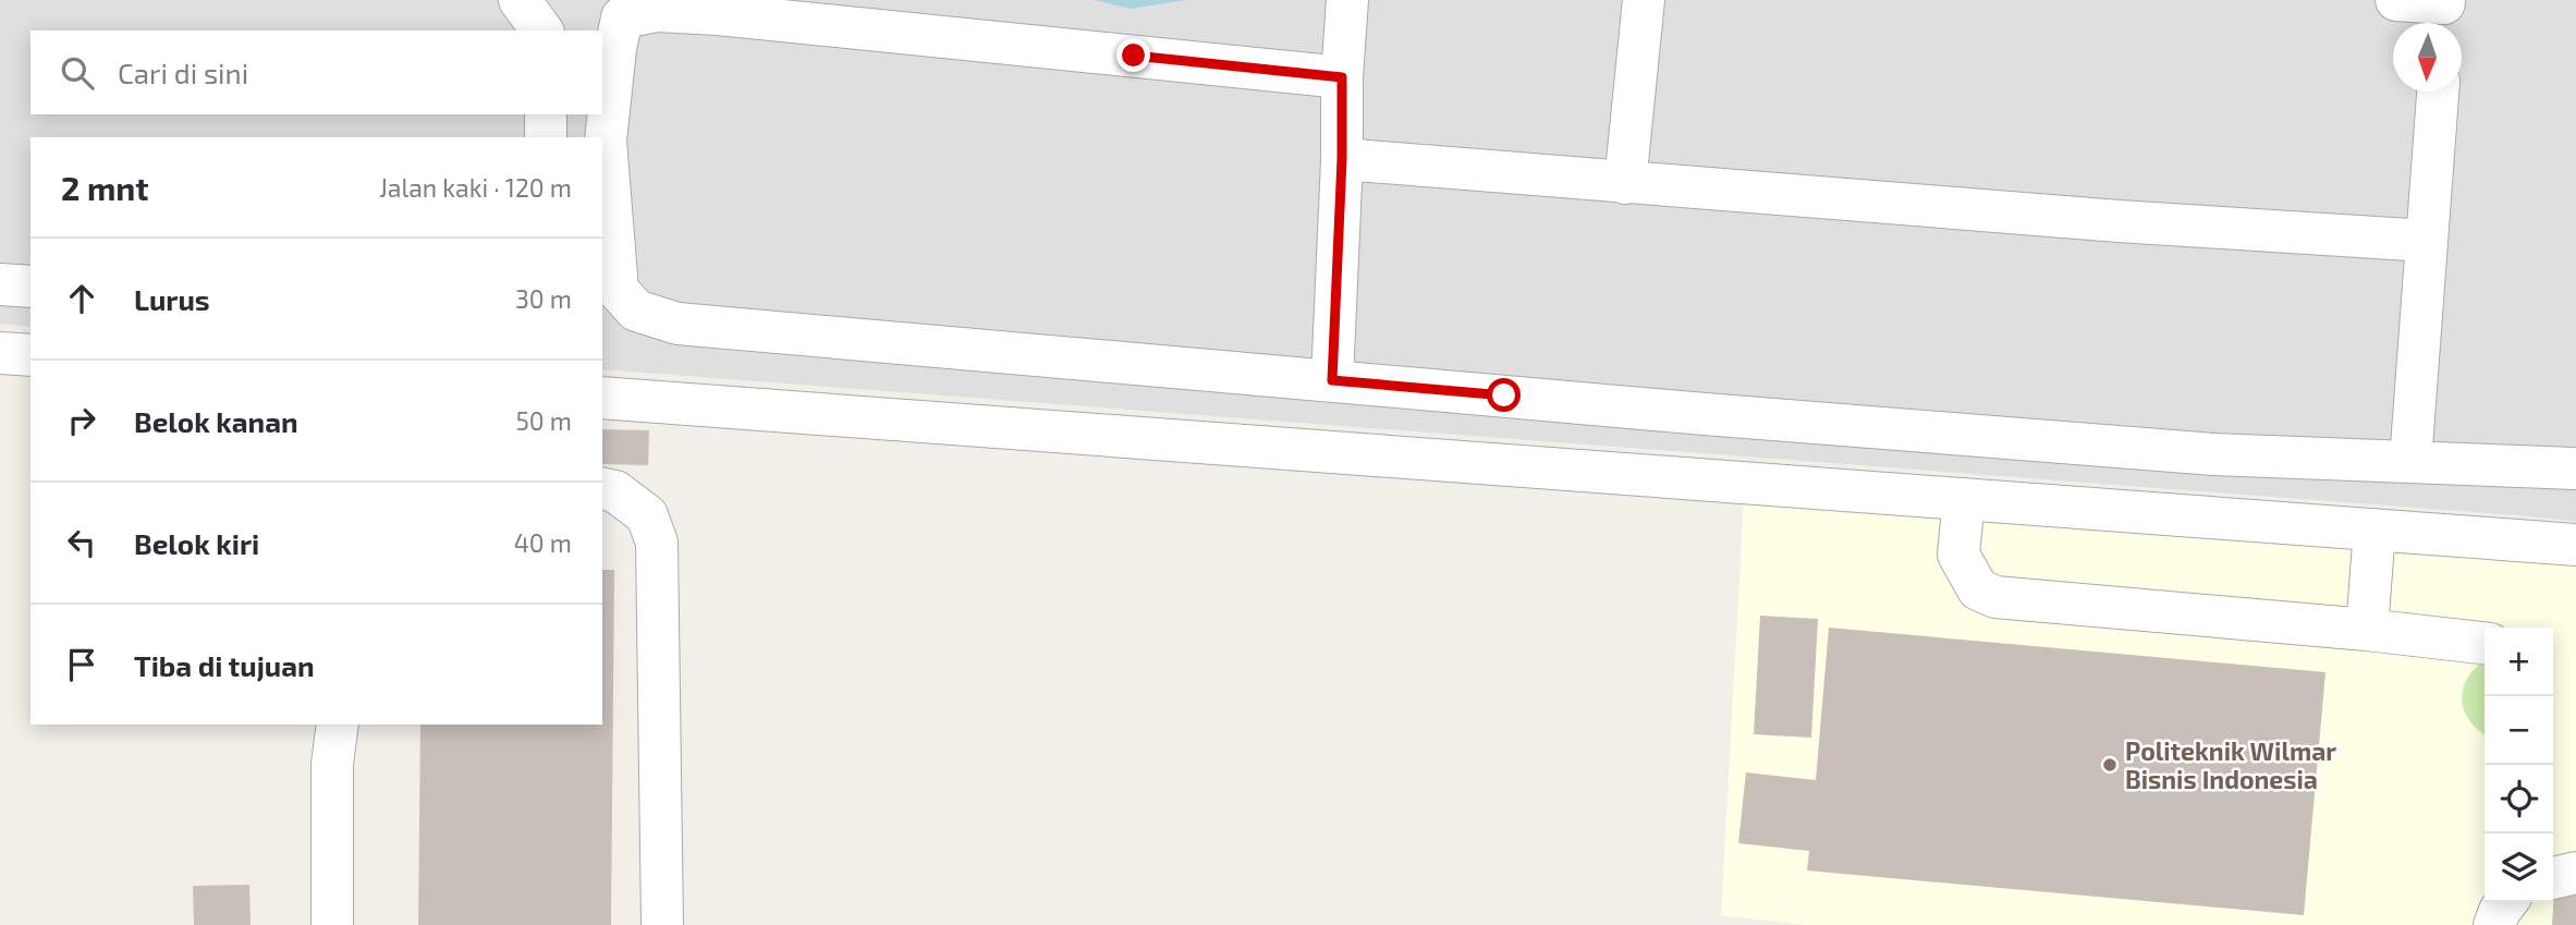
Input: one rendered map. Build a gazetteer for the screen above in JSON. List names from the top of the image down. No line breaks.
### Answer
{"places":["Politeknik Wilmar Bisnis Indonesia"],"north":"bottom","page":{"search":"Cari di sini","heading":["2 mnt","Jalan kaki · 120 m"],"list":[["Lurus","30 m"],["Belok kanan","50 m"],["Belok kiri","40 m"],"Tiba di tujuan"],"map_buttons":["+","−"]}}
